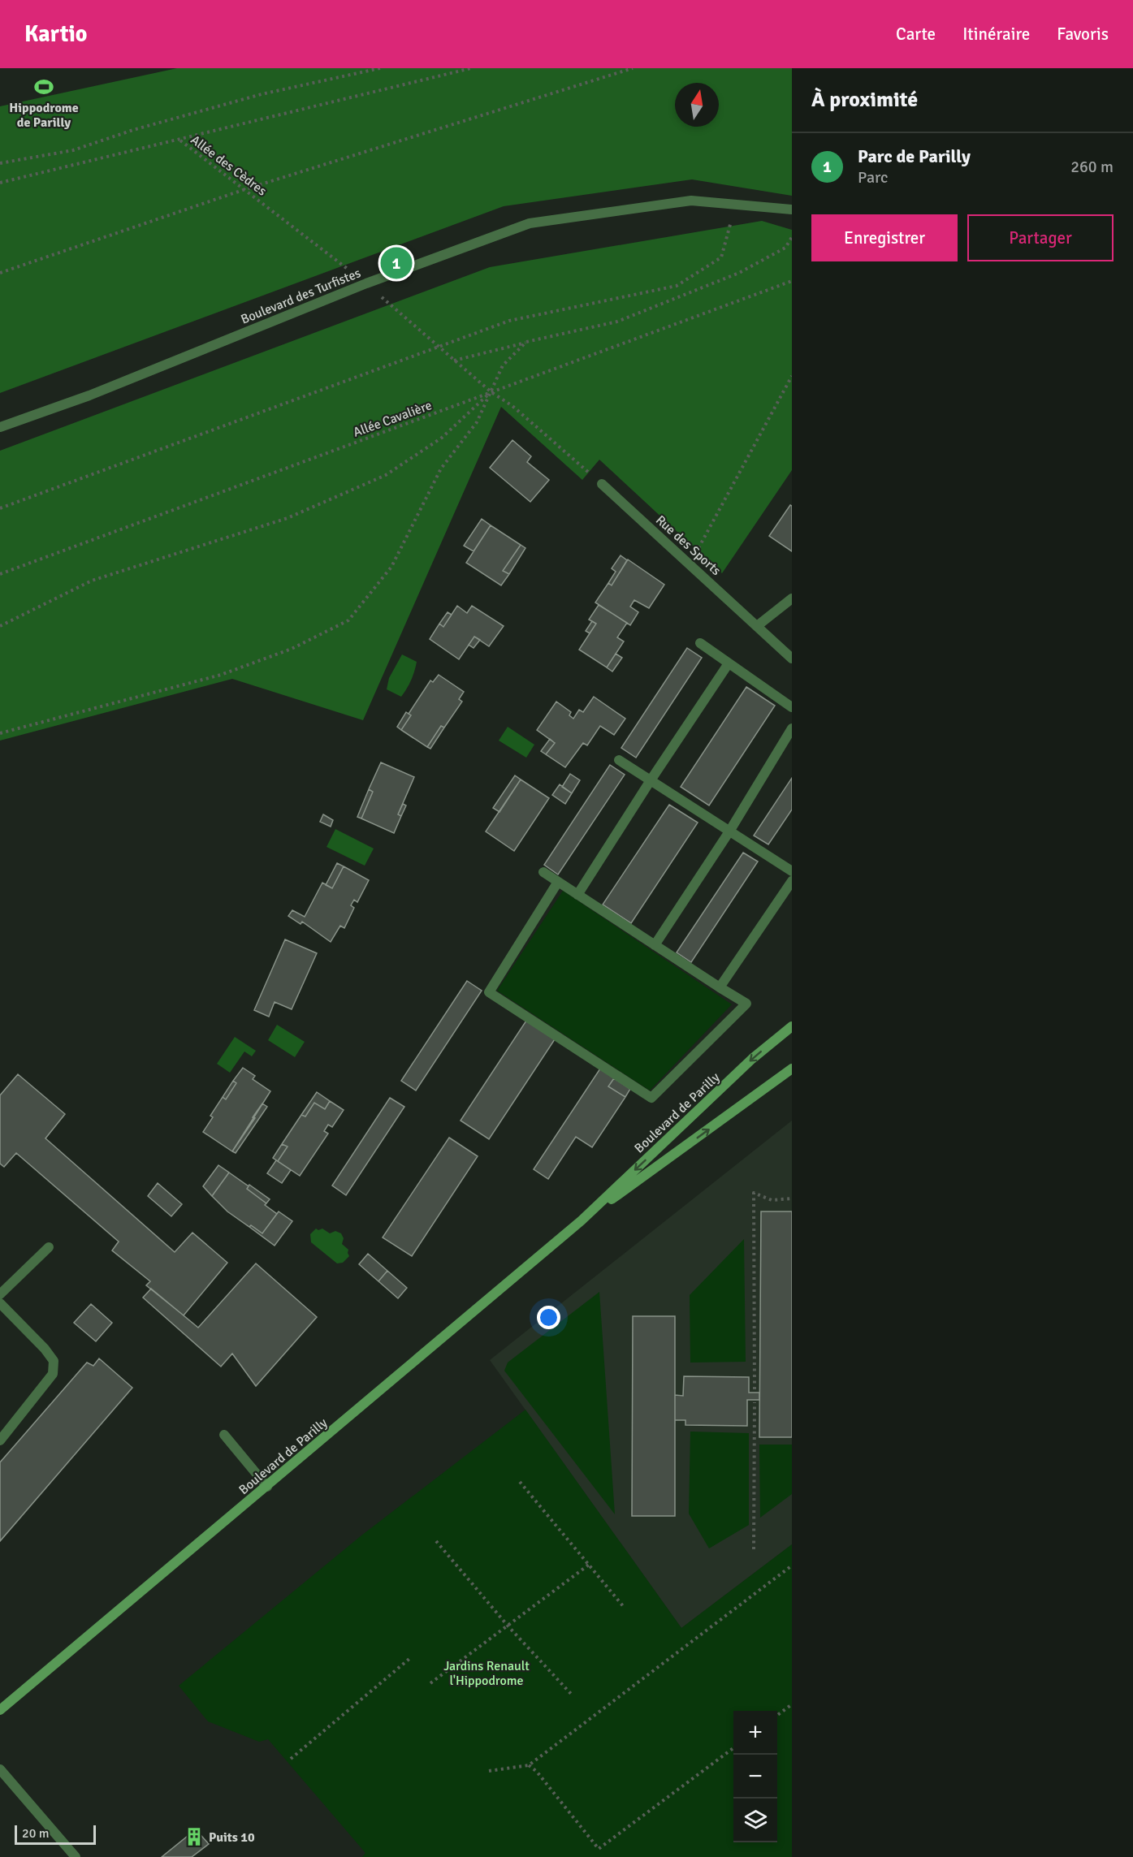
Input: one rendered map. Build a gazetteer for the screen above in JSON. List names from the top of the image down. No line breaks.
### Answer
{"streets":{"main road":["Boulevard de Parilly"],"street":["Boulevard des Turfistes","Rue des Sports"],"path":["Allée des Cèdres","Allée Cavalière"]},"crossings":[["Allée des Cèdres","Boulevard des Turfistes"],["Allée des Cèdres","Allée Cavalière"],["Allée des Cèdres","Rue des Sports"]],"parks":["Jardins Renault l'Hippodrome"],"places":{"sports":["Hippodrome de Parilly"],"building":["Puits 10"]},"scale_bar":"20 m","north":"top","page":{"header":"Kartio","nav":["Carte","Itinéraire","Favoris"],"heading":"À proximité","list":[{"mark":"1","name":"Parc de Parilly","note":"Parc","value":"260 m"}],"buttons":["Enregistrer","Partager"],"pins":"1","map_buttons":["+","−"],"scale":"20 m"}}
